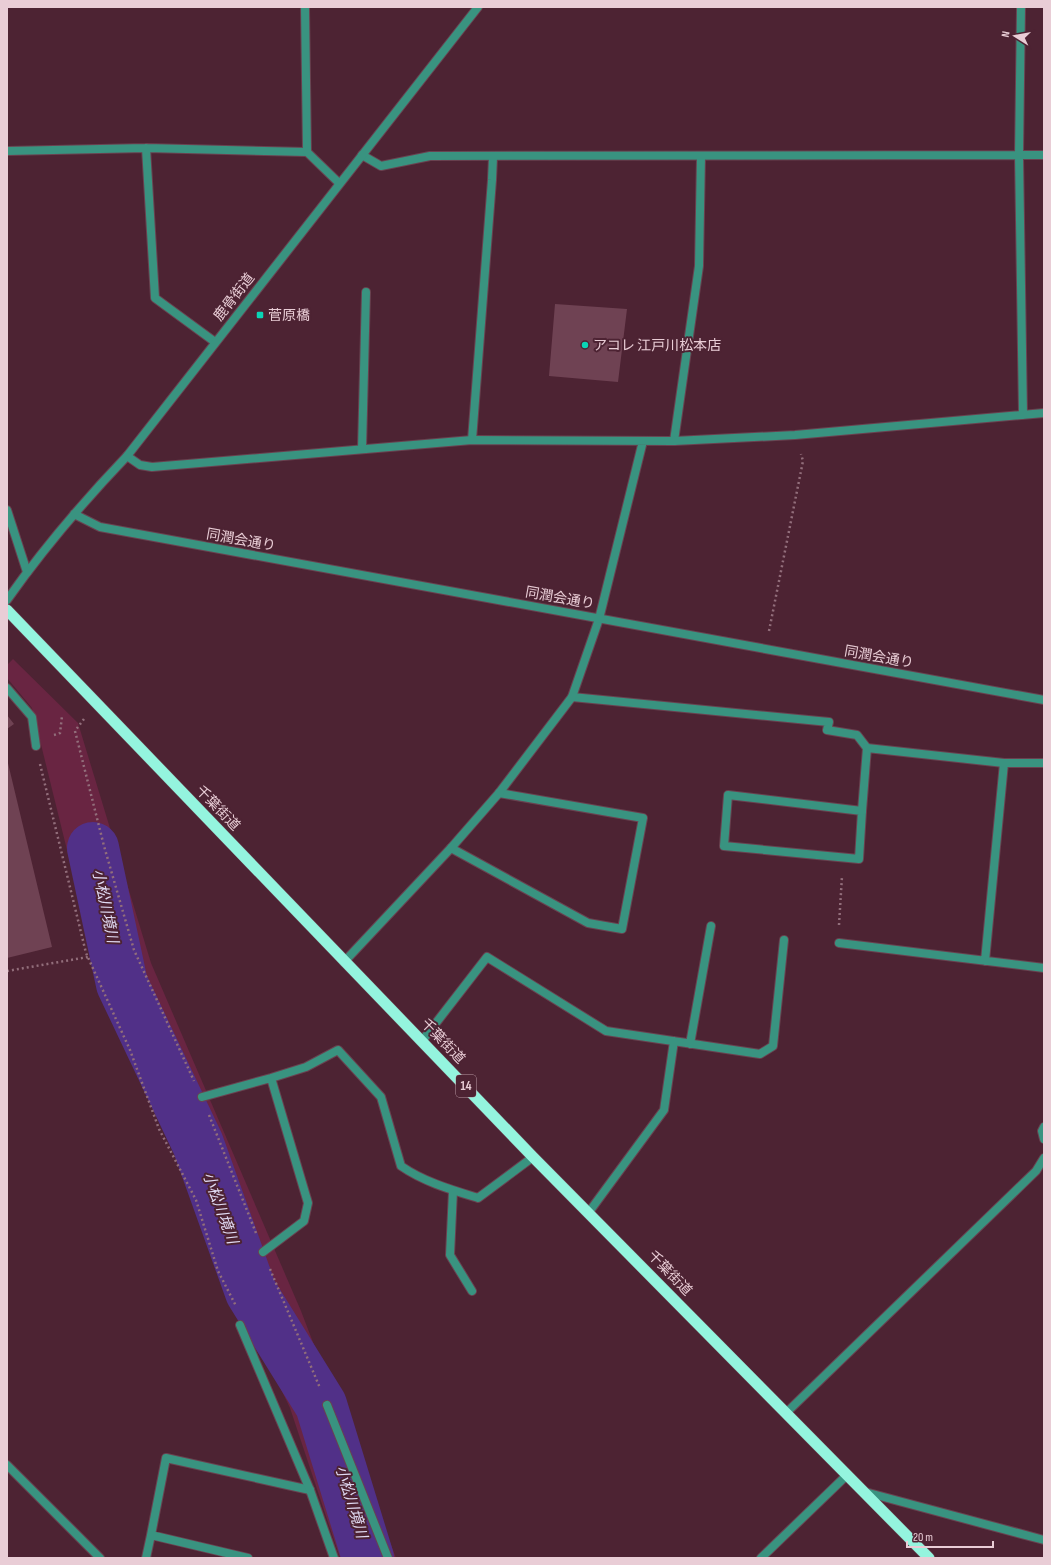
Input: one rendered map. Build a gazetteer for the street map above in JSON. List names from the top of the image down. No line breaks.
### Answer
{"streets":{"highway":["千葉街道","14"],"street":["鹿骨街道","同潤会通り"]},"crossings":[["鹿骨街道","同潤会通り"]],"water":["小松川境川"],"places":{"transit":["菅原橋"],"other":["アコレ 江戸川松本店"]},"scale_bar":"20 m","north":"left"}
